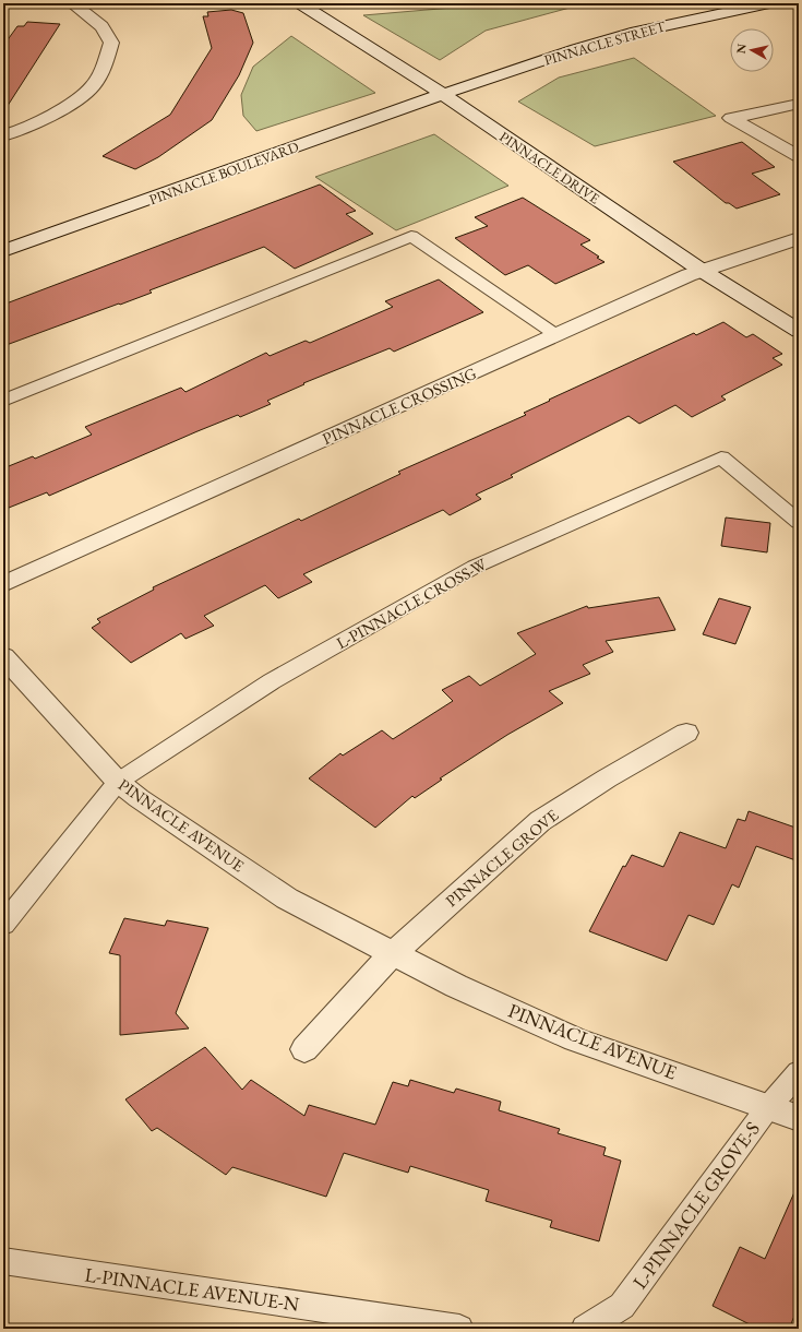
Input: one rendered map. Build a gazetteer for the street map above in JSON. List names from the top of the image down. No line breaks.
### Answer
{"streets":{"street":["PINNACLE STREET","PINNACLE DRIVE","PINNACLE BOULEVARD","PINNACLE CROSSING","PINNACLE AVENUE","PINNACLE GROVE"],"lane":["L-PINNACLE CROSS-W","L-PINNACLE GROVE-S","L-PINNACLE AVENUE-N"]},"crossings":[["PINNACLE STREET","PINNACLE DRIVE"],["PINNACLE STREET","PINNACLE BOULEVARD"],["PINNACLE DRIVE","PINNACLE BOULEVARD"],["PINNACLE DRIVE","PINNACLE CROSSING"],["L-PINNACLE CROSS-W","PINNACLE AVENUE"],["PINNACLE AVENUE","PINNACLE GROVE"],["PINNACLE AVENUE","L-PINNACLE GROVE-S"]],"north":"left"}
